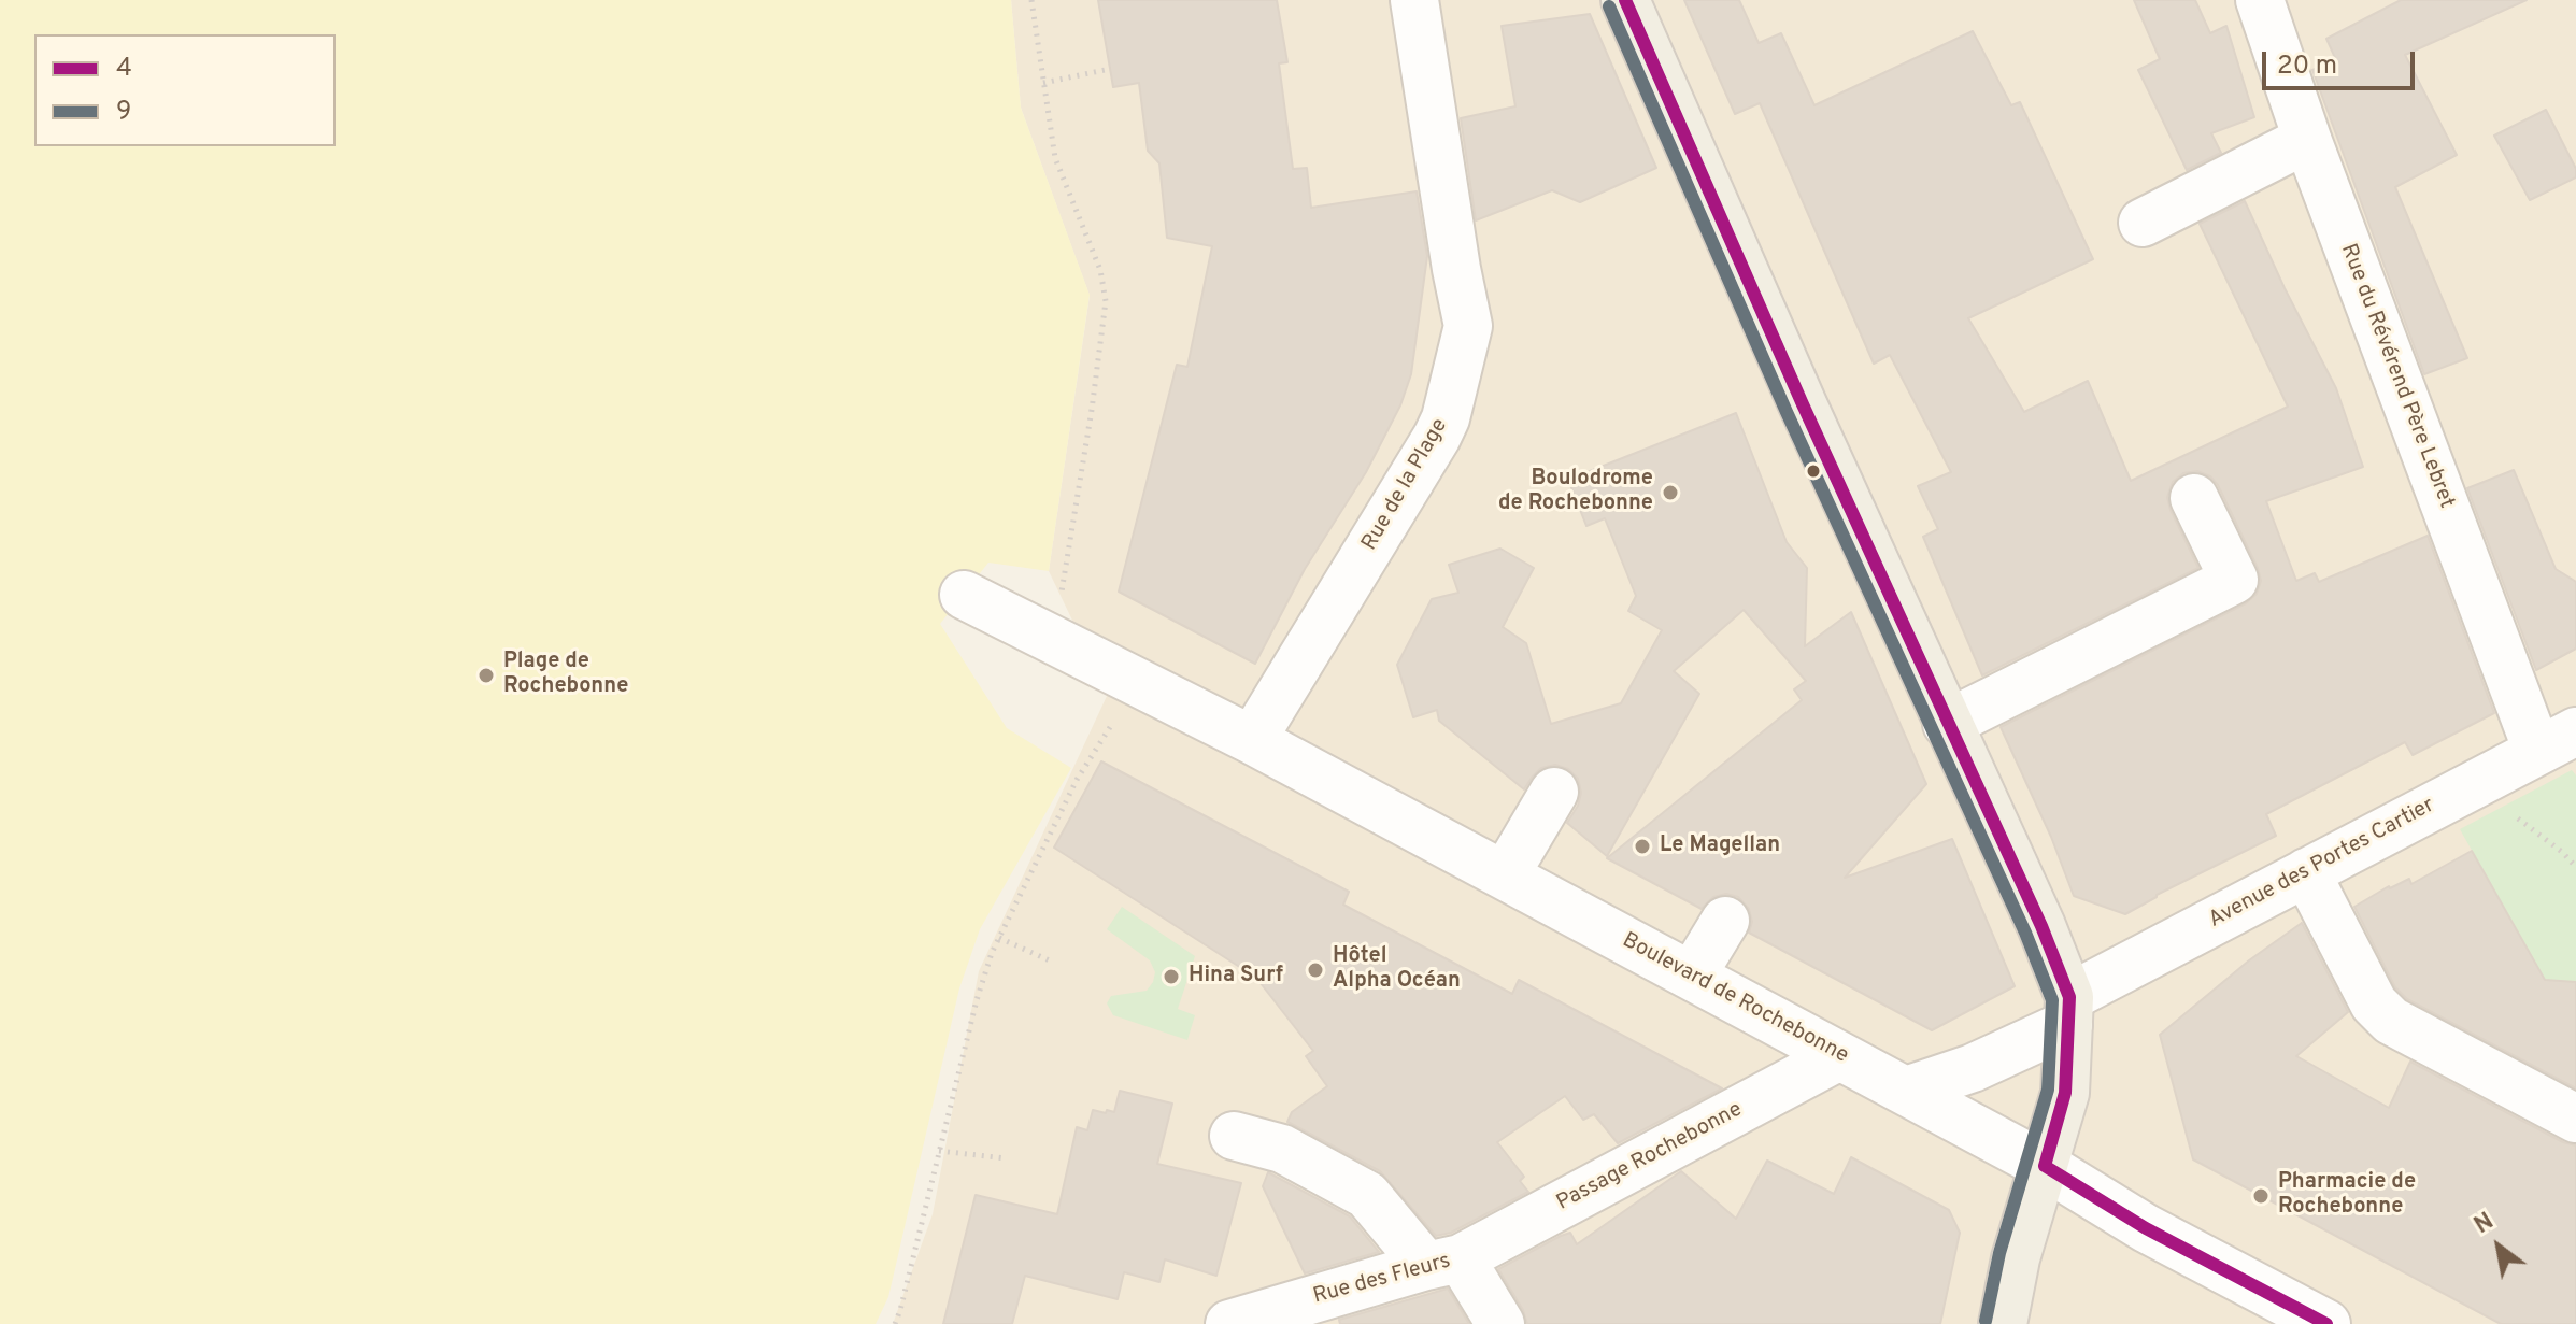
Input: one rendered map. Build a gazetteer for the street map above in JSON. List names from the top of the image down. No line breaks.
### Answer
{"streets":{"street":["Rue du Révérend Père Lebret","Rue de la Plage","Avenue des Portes Cartier","Boulevard de Rochebonne","Passage Rochebonne","Rue des Fleurs"]},"crossings":[["Rue du Révérend Père Lebret","Avenue des Portes Cartier"],["Rue de la Plage","Boulevard de Rochebonne"],["Avenue des Portes Cartier","Boulevard de Rochebonne"],["Boulevard de Rochebonne","Passage Rochebonne"],["Passage Rochebonne","Rue des Fleurs"]],"places":["Boulodrome de Rochebonne","Plage de Rochebonne","Le Magellan","Hôtel Alpha Océan","Hina Surf","Pharmacie de Rochebonne"],"lines":["transit line 4","transit line 9"],"legend":["4","9"],"scale_bar":"20 m","north":"top left"}
